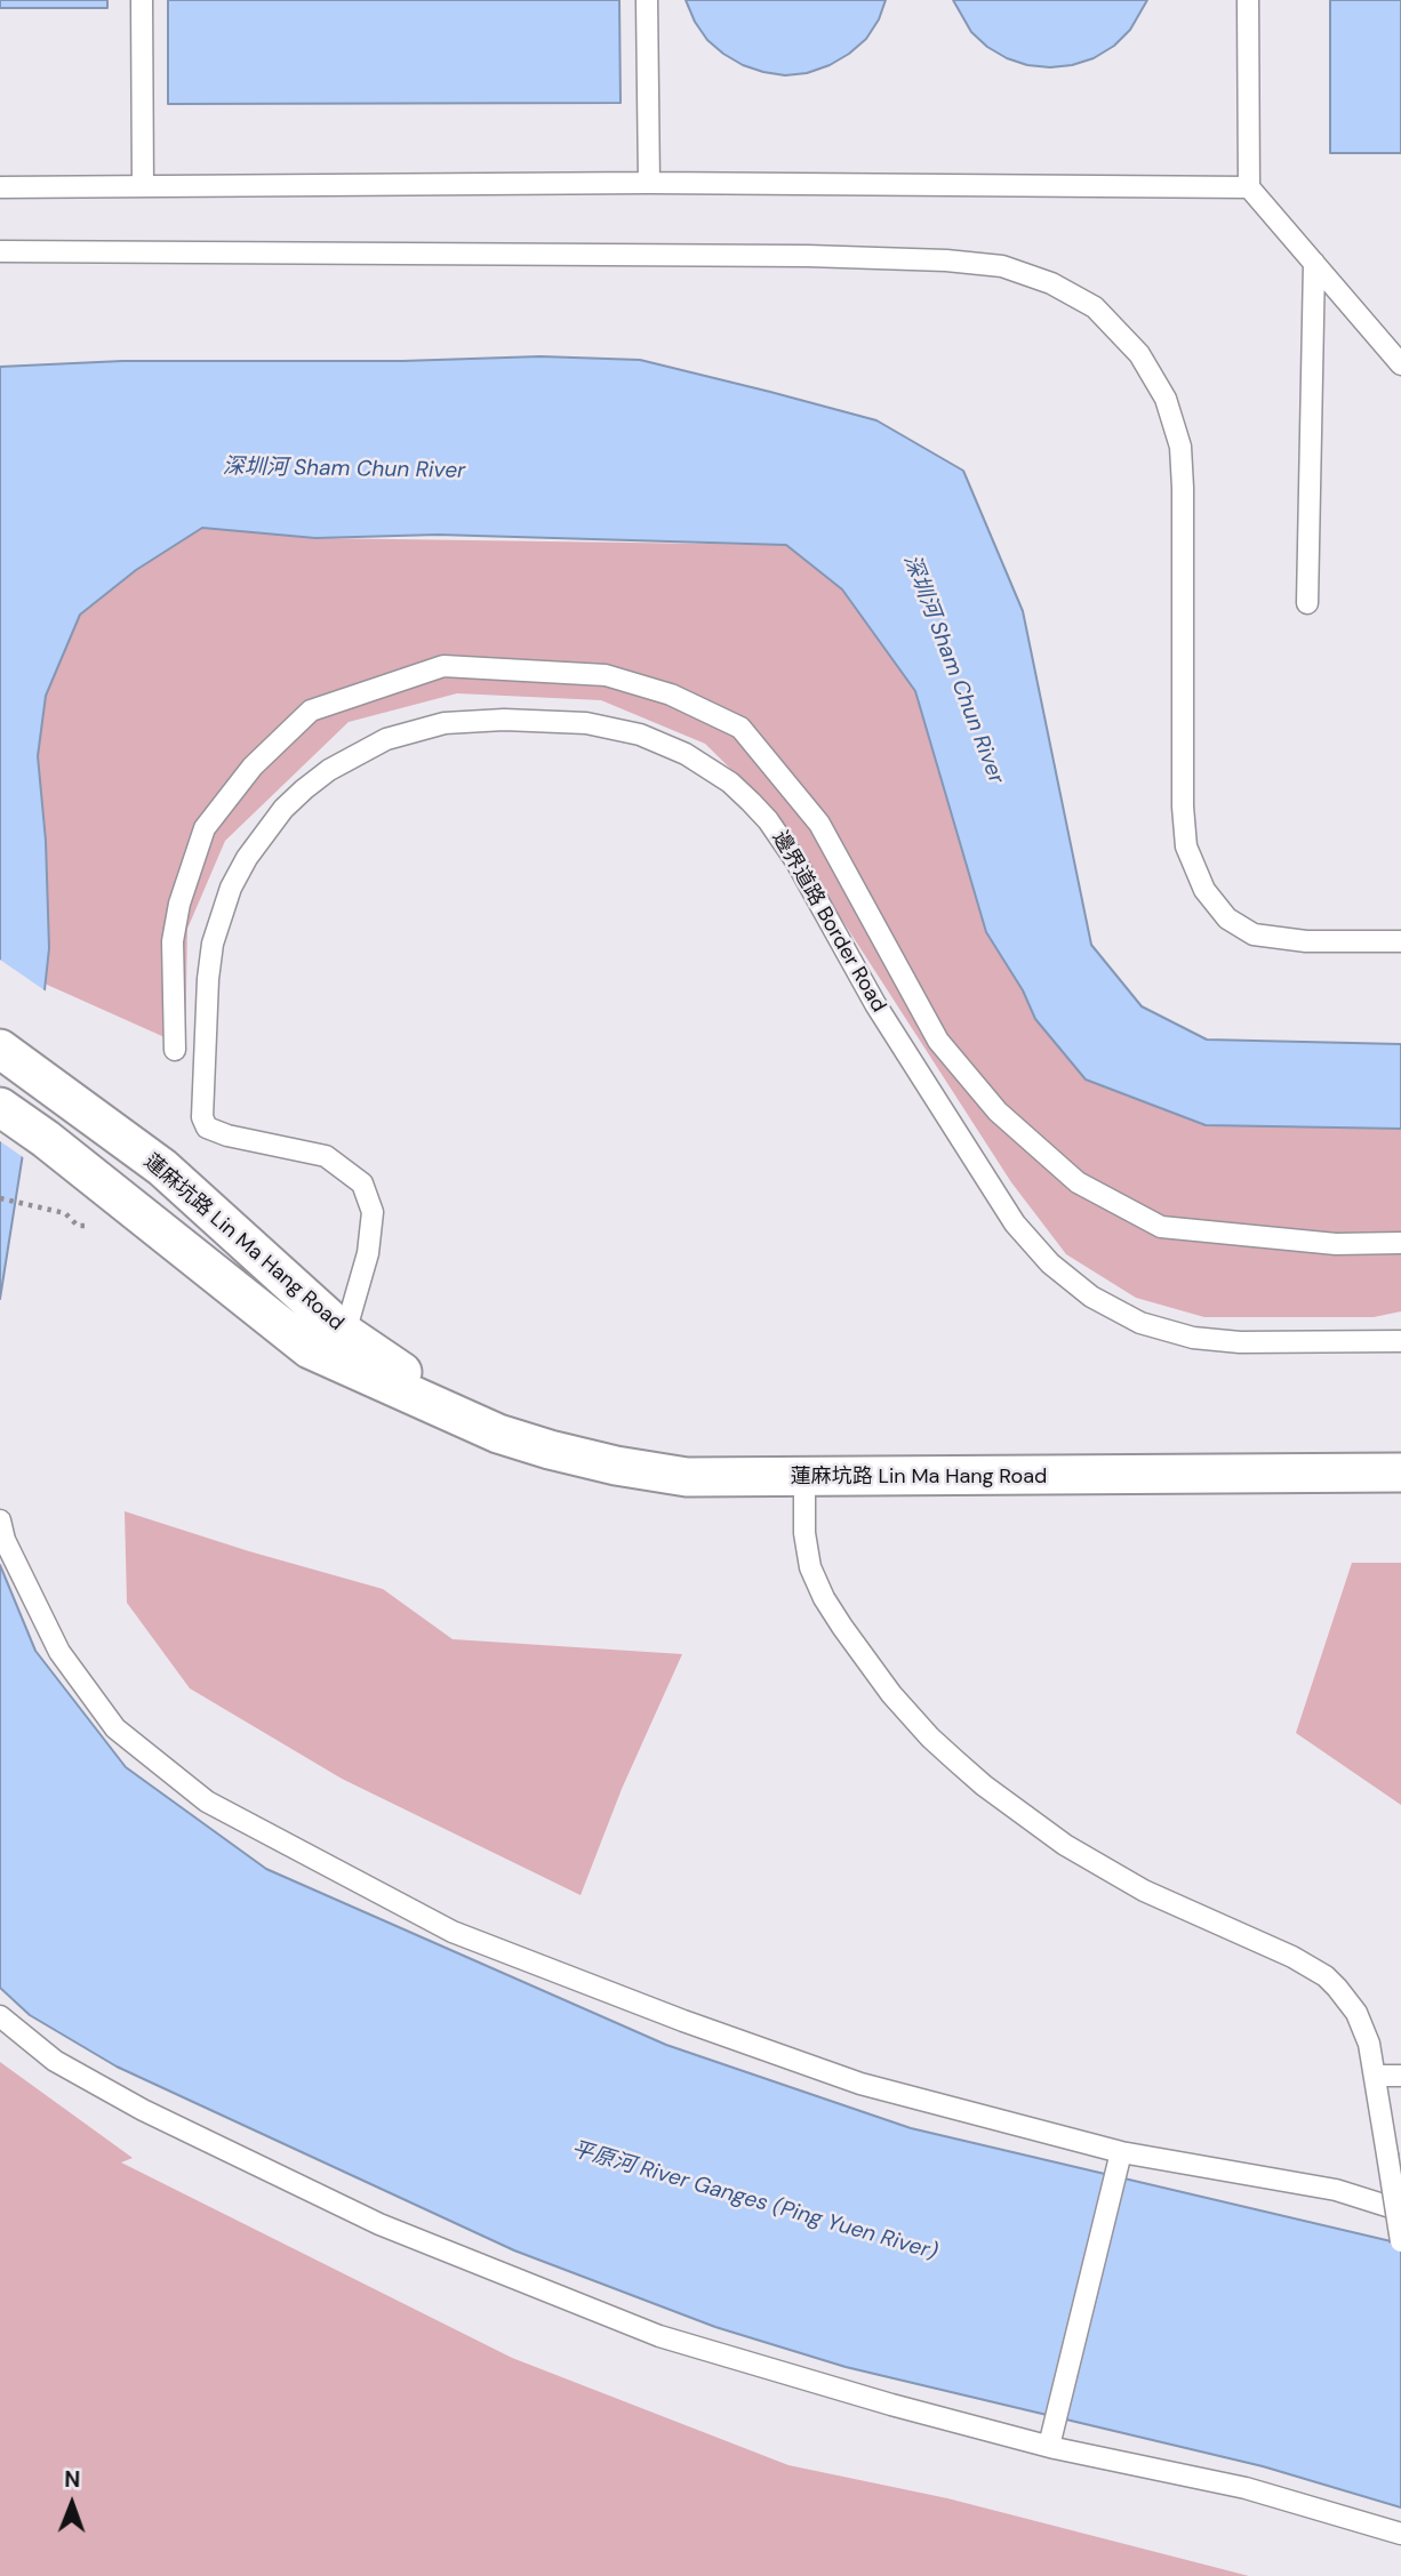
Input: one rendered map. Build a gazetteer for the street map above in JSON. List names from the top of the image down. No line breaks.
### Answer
{"streets":{"street":["蓮麻坑路 Lin Ma Hang Road"],"lane":["邊界道路 Border Road"]},"crossings":[["邊界道路 Border Road","蓮麻坑路 Lin Ma Hang Road"]],"water":["深圳河 Sham Chun River","平原河 River Ganges (Ping Yuen River)"],"north":"top"}
